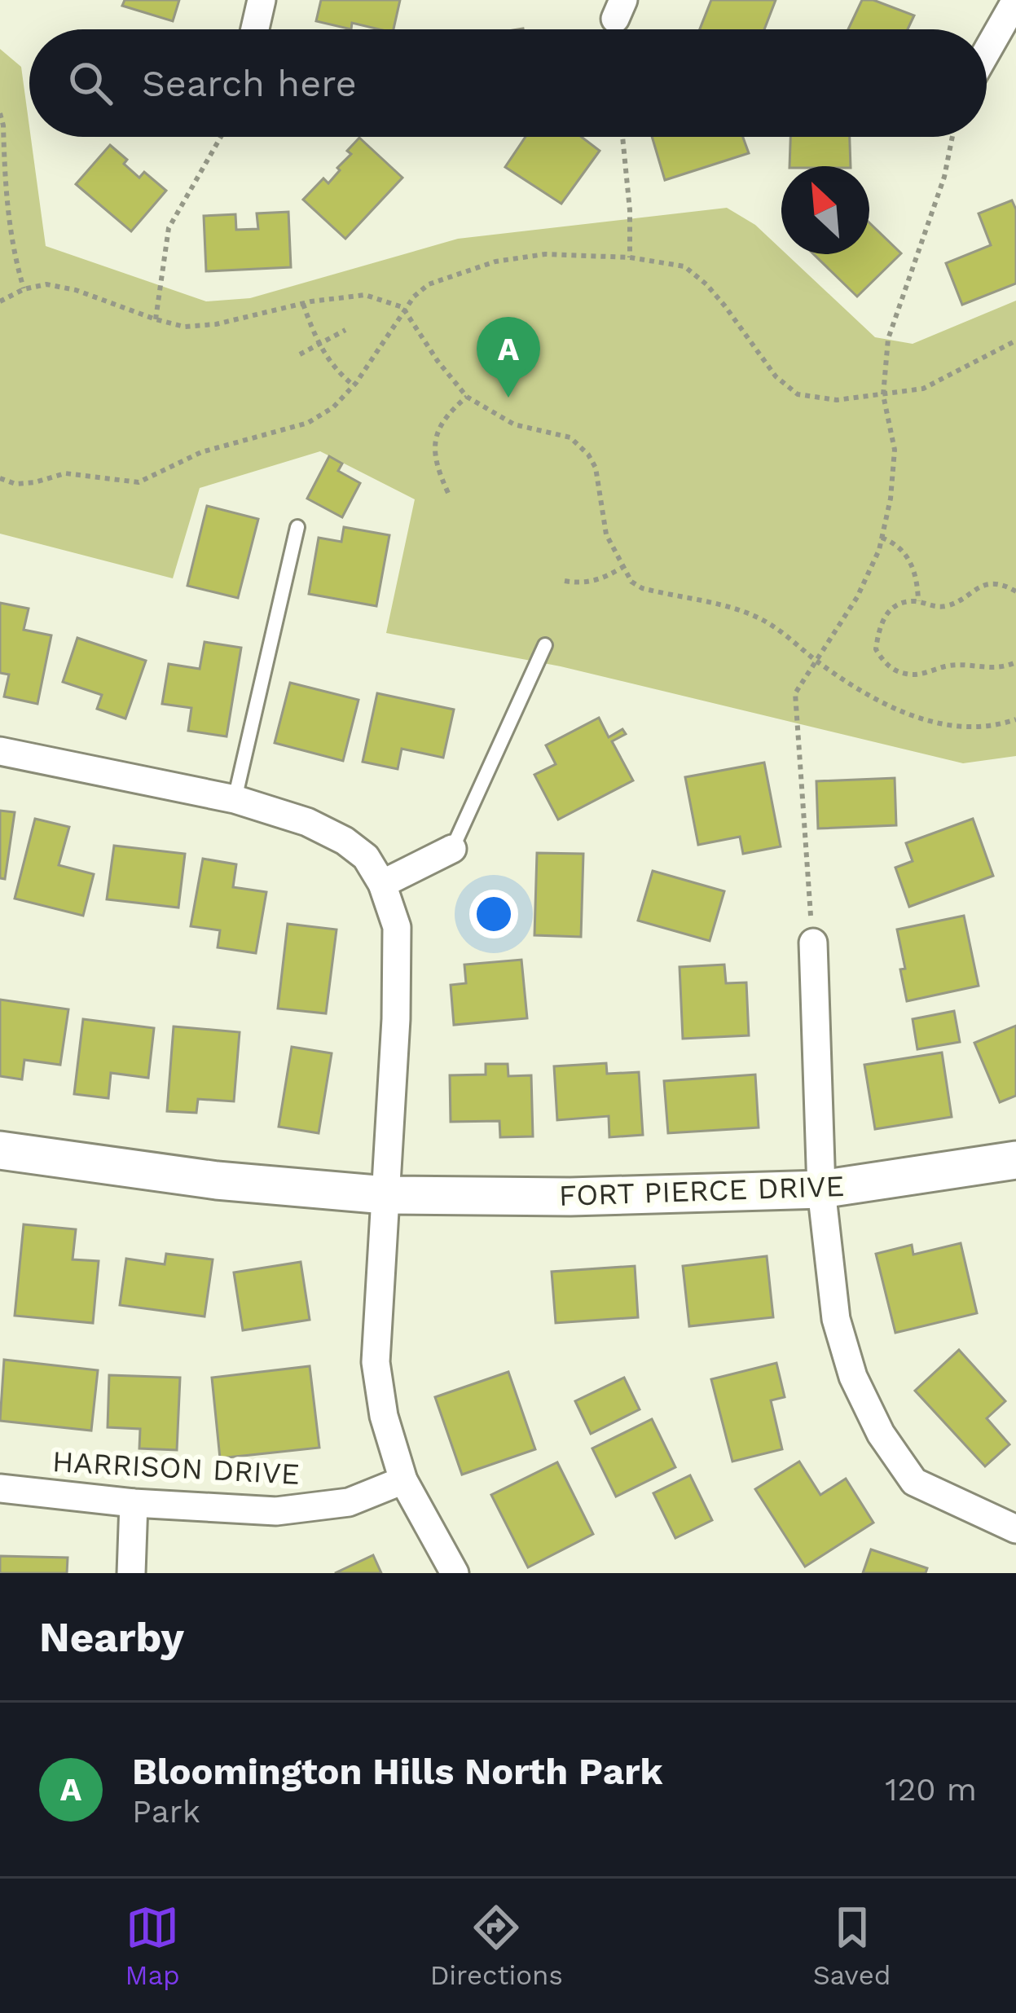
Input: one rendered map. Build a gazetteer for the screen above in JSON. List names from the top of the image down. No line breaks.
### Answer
{"streets":{"street":["FORT PIERCE DRIVE","HARRISON DRIVE"]},"north":"top left","page":{"search":"Search here","pins":"A","heading":"Nearby","list":[{"mark":"A","name":"Bloomington Hills North Park","note":"Park","value":"120 m"}],"nav":["Map","Directions","Saved"]}}
